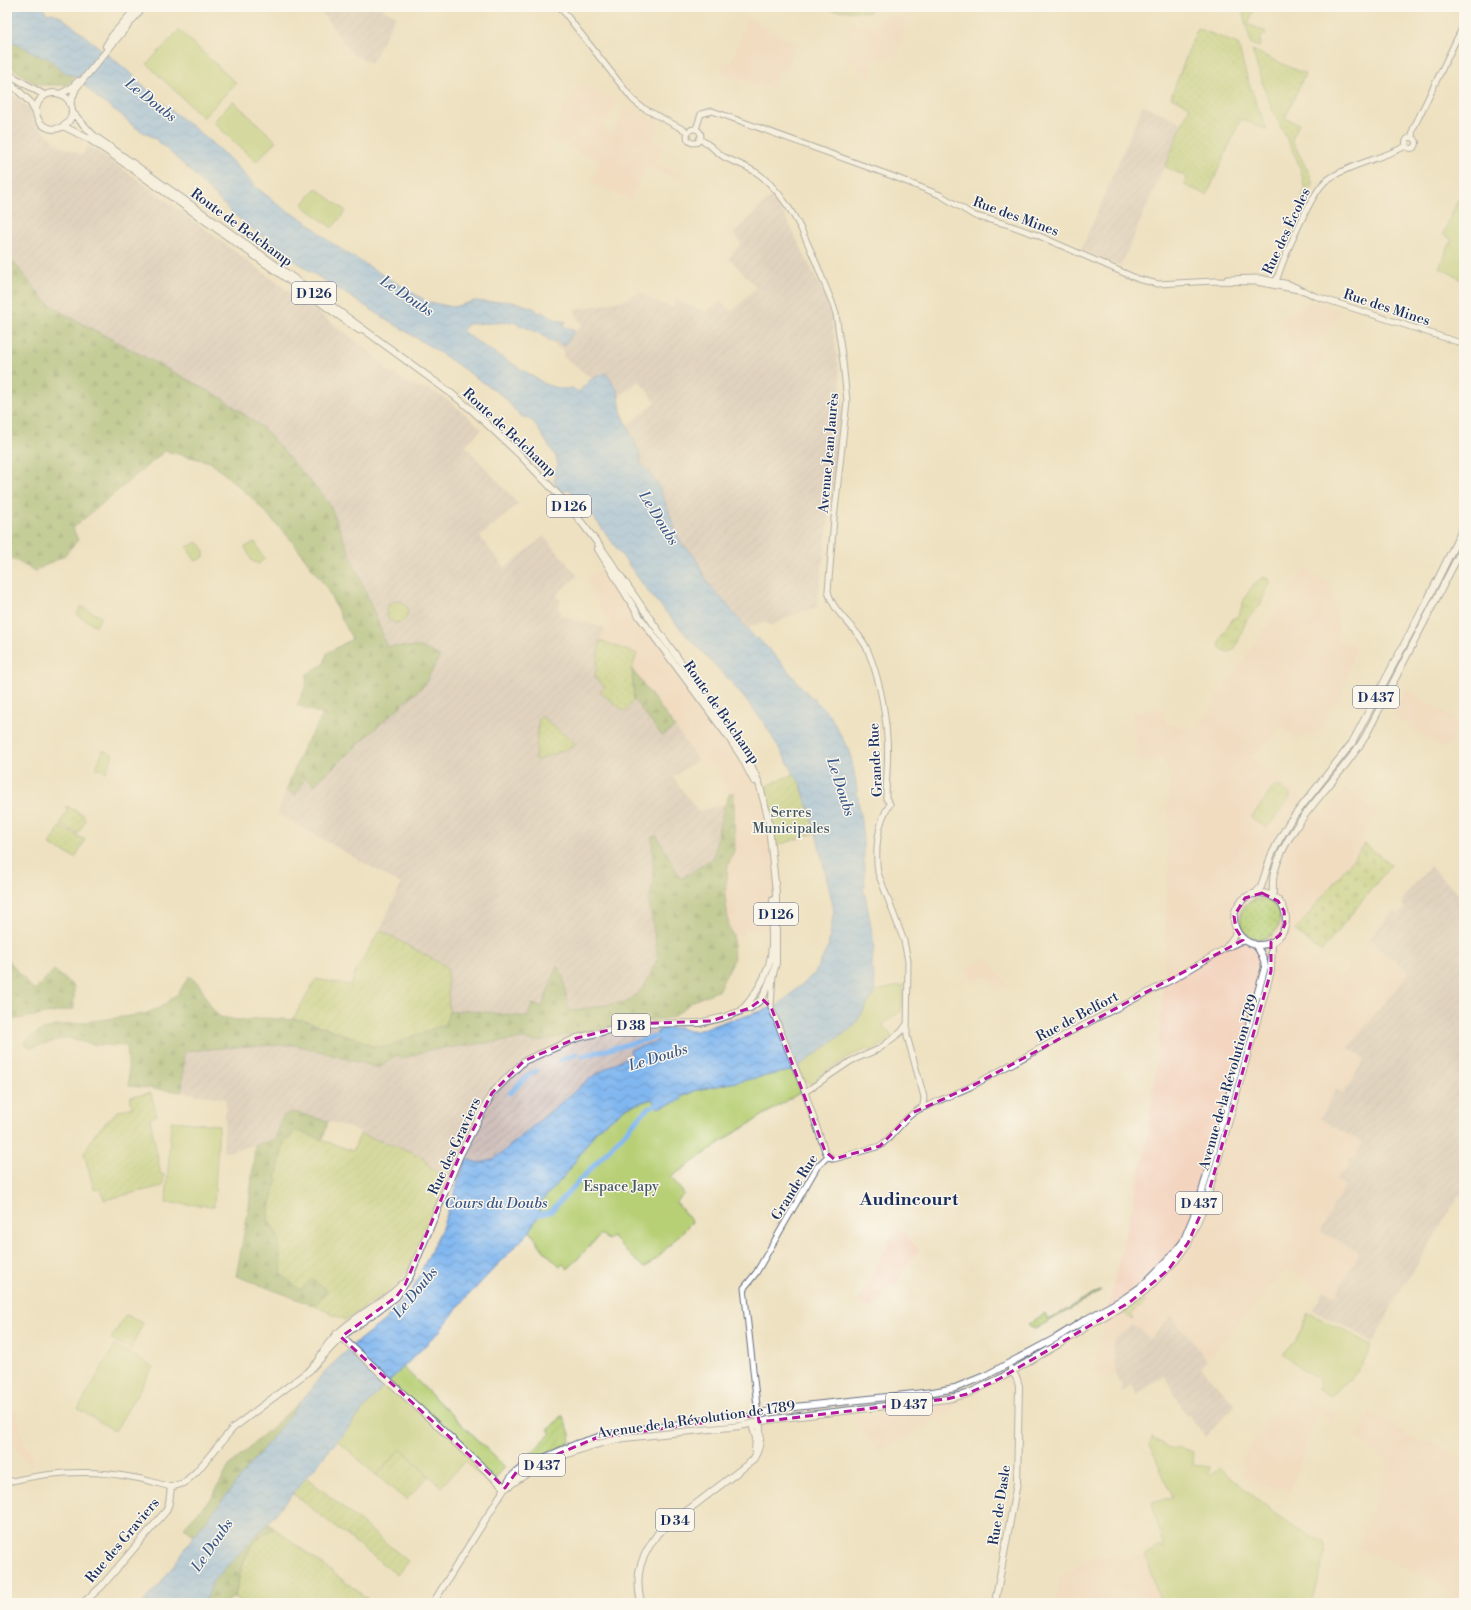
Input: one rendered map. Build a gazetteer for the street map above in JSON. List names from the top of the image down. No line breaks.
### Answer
{"streets":{"main road":["Route de Belchamp","D 126","D 437","D 38","Avenue de la Révolution 1789","Rue des Graviers","Avenue de la Révolution de 1789","Rue de Dasle","D 34"],"street":["Rue des Mines","Rue des Écoles","Avenue Jean Jaurès","Grande Rue","Rue de Belfort"]},"crossings":[["Rue des Mines","Rue des Écoles"],["Rue des Mines","Avenue Jean Jaurès"],["Route de Belchamp","Rue des Graviers"],["Avenue Jean Jaurès","Grande Rue"],["D 437","Rue de Belfort"],["D 437","Avenue de la Révolution 1789"],["D 437","Avenue de la Révolution de 1789"],["Grande Rue","Rue de Belfort"],["Grande Rue","Avenue de la Révolution de 1789"],["Grande Rue","D 34"],["Rue de Belfort","Avenue de la Révolution 1789"],["Avenue de la Révolution 1789","Avenue de la Révolution de 1789"],["Avenue de la Révolution de 1789","Rue de Dasle"],["Avenue de la Révolution de 1789","D 34"]],"districts":["Audincourt"],"water":["Le Doubs","Cours du Doubs"],"parks":["Serres Municipales","Espace Japy"]}
